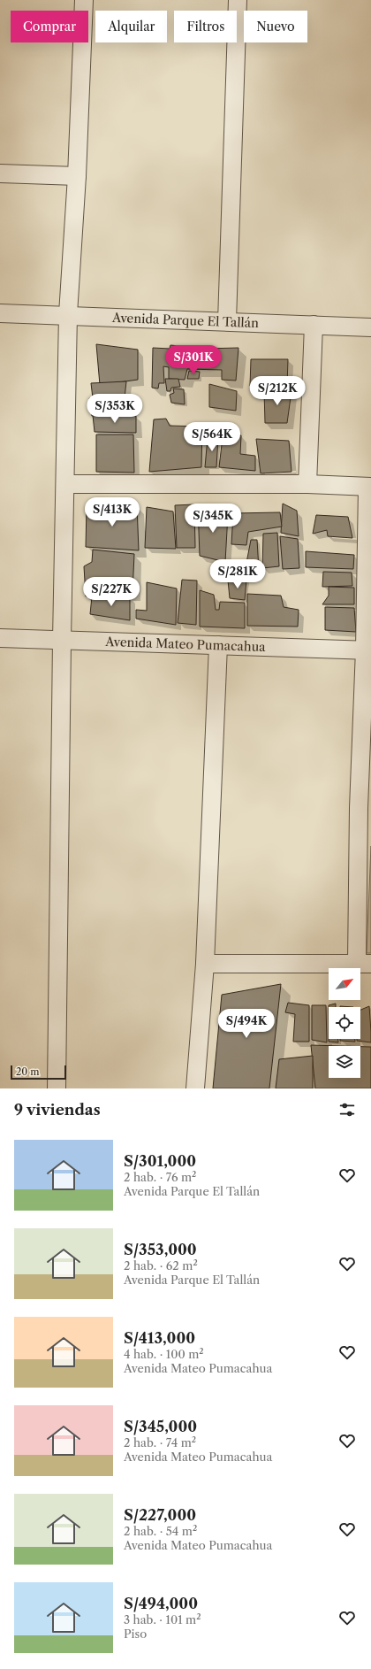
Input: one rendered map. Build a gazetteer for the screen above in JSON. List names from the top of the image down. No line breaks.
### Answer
{"streets":{"street":["Avenida Parque El Tallán","Avenida Mateo Pumacahua"]},"scale_bar":"20 m","north":"top right","page":{"chip":["Comprar","Alquilar","Filtros","Nuevo"],"price":["S/301K","S/212K","S/353K","S/564K","S/413K","S/345K","S/281K","S/227K","S/494K"],"scale":"20 m","heading":"9 viviendas","list":[{"name":"S/301,000","note":"2 hab. · 76 m² · Avenida Parque El Tallán"},{"name":"S/353,000","note":"2 hab. · 62 m² · Avenida Parque El Tallán"},{"name":"S/413,000","note":"4 hab. · 100 m² · Avenida Mateo Pumacahua"},{"name":"S/345,000","note":"2 hab. · 74 m² · Avenida Mateo Pumacahua"},{"name":"S/227,000","note":"2 hab. · 54 m² · Avenida Mateo Pumacahua"},{"name":"S/494,000","note":"3 hab. · 101 m² · Piso"}]}}
